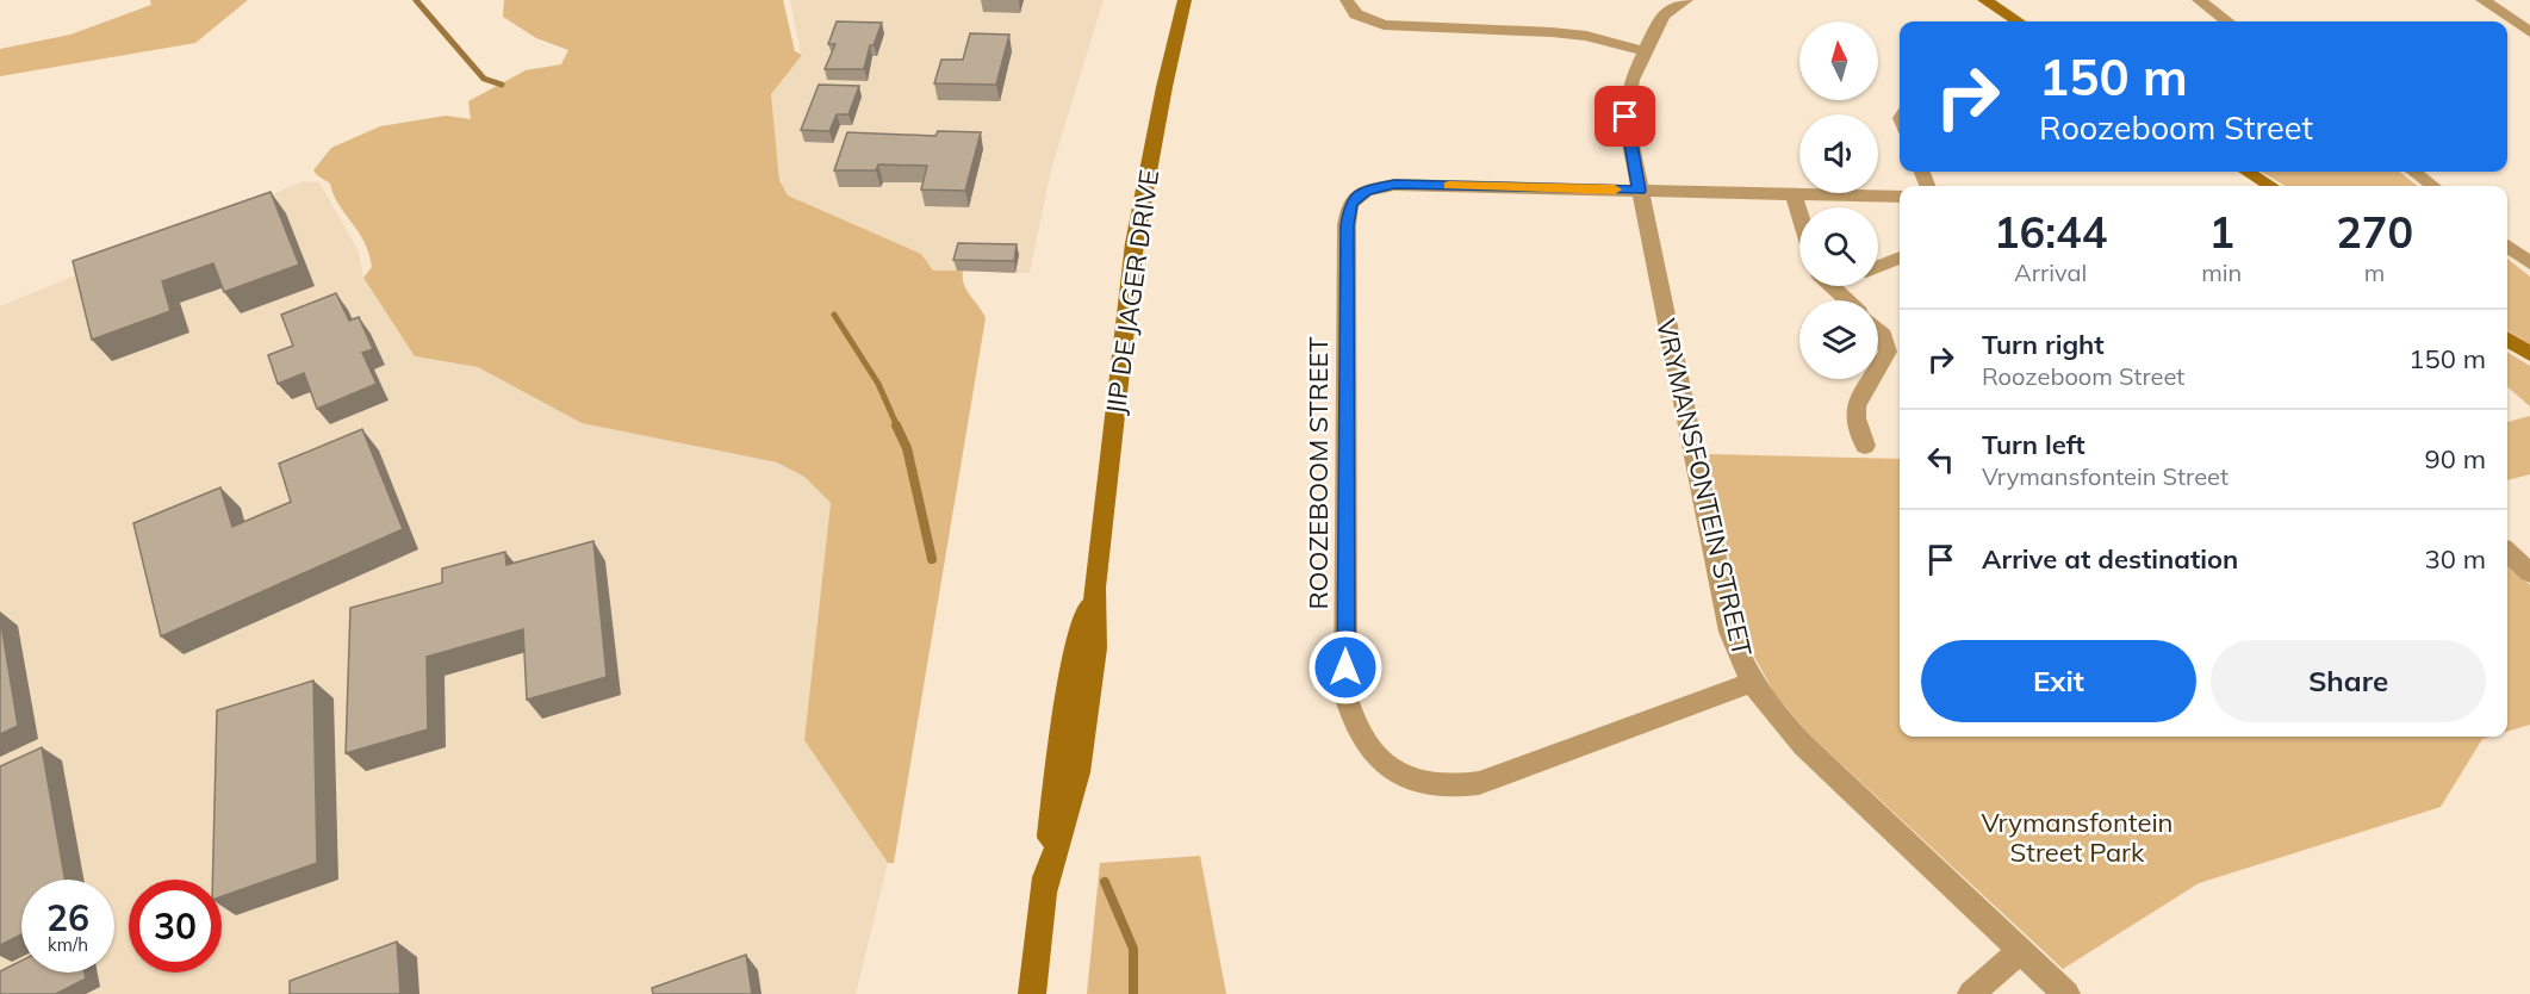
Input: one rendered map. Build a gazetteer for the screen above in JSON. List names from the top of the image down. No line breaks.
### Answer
{"streets":{"main road":["JIP DE JAGER DRIVE"],"street":["ROOZEBOOM STREET","VRYMANSFONTEIN STREET"]},"crossings":[["ROOZEBOOM STREET","VRYMANSFONTEIN STREET"]],"parks":["Vrymansfontein Street Park"],"north":"top","page":{"turn":["150 m","Roozeboom Street"],"eta":["16:44","Arrival","1","min","270","m"],"list":[{"name":"Turn right","note":"Roozeboom Street","value":"150 m"},{"name":"Turn left","note":"Vrymansfontein Street","value":"90 m"},{"name":"Arrive at destination","value":"30 m"}],"buttons":["Exit","Share"],"speed":"26 km/h","limit":"30"}}
